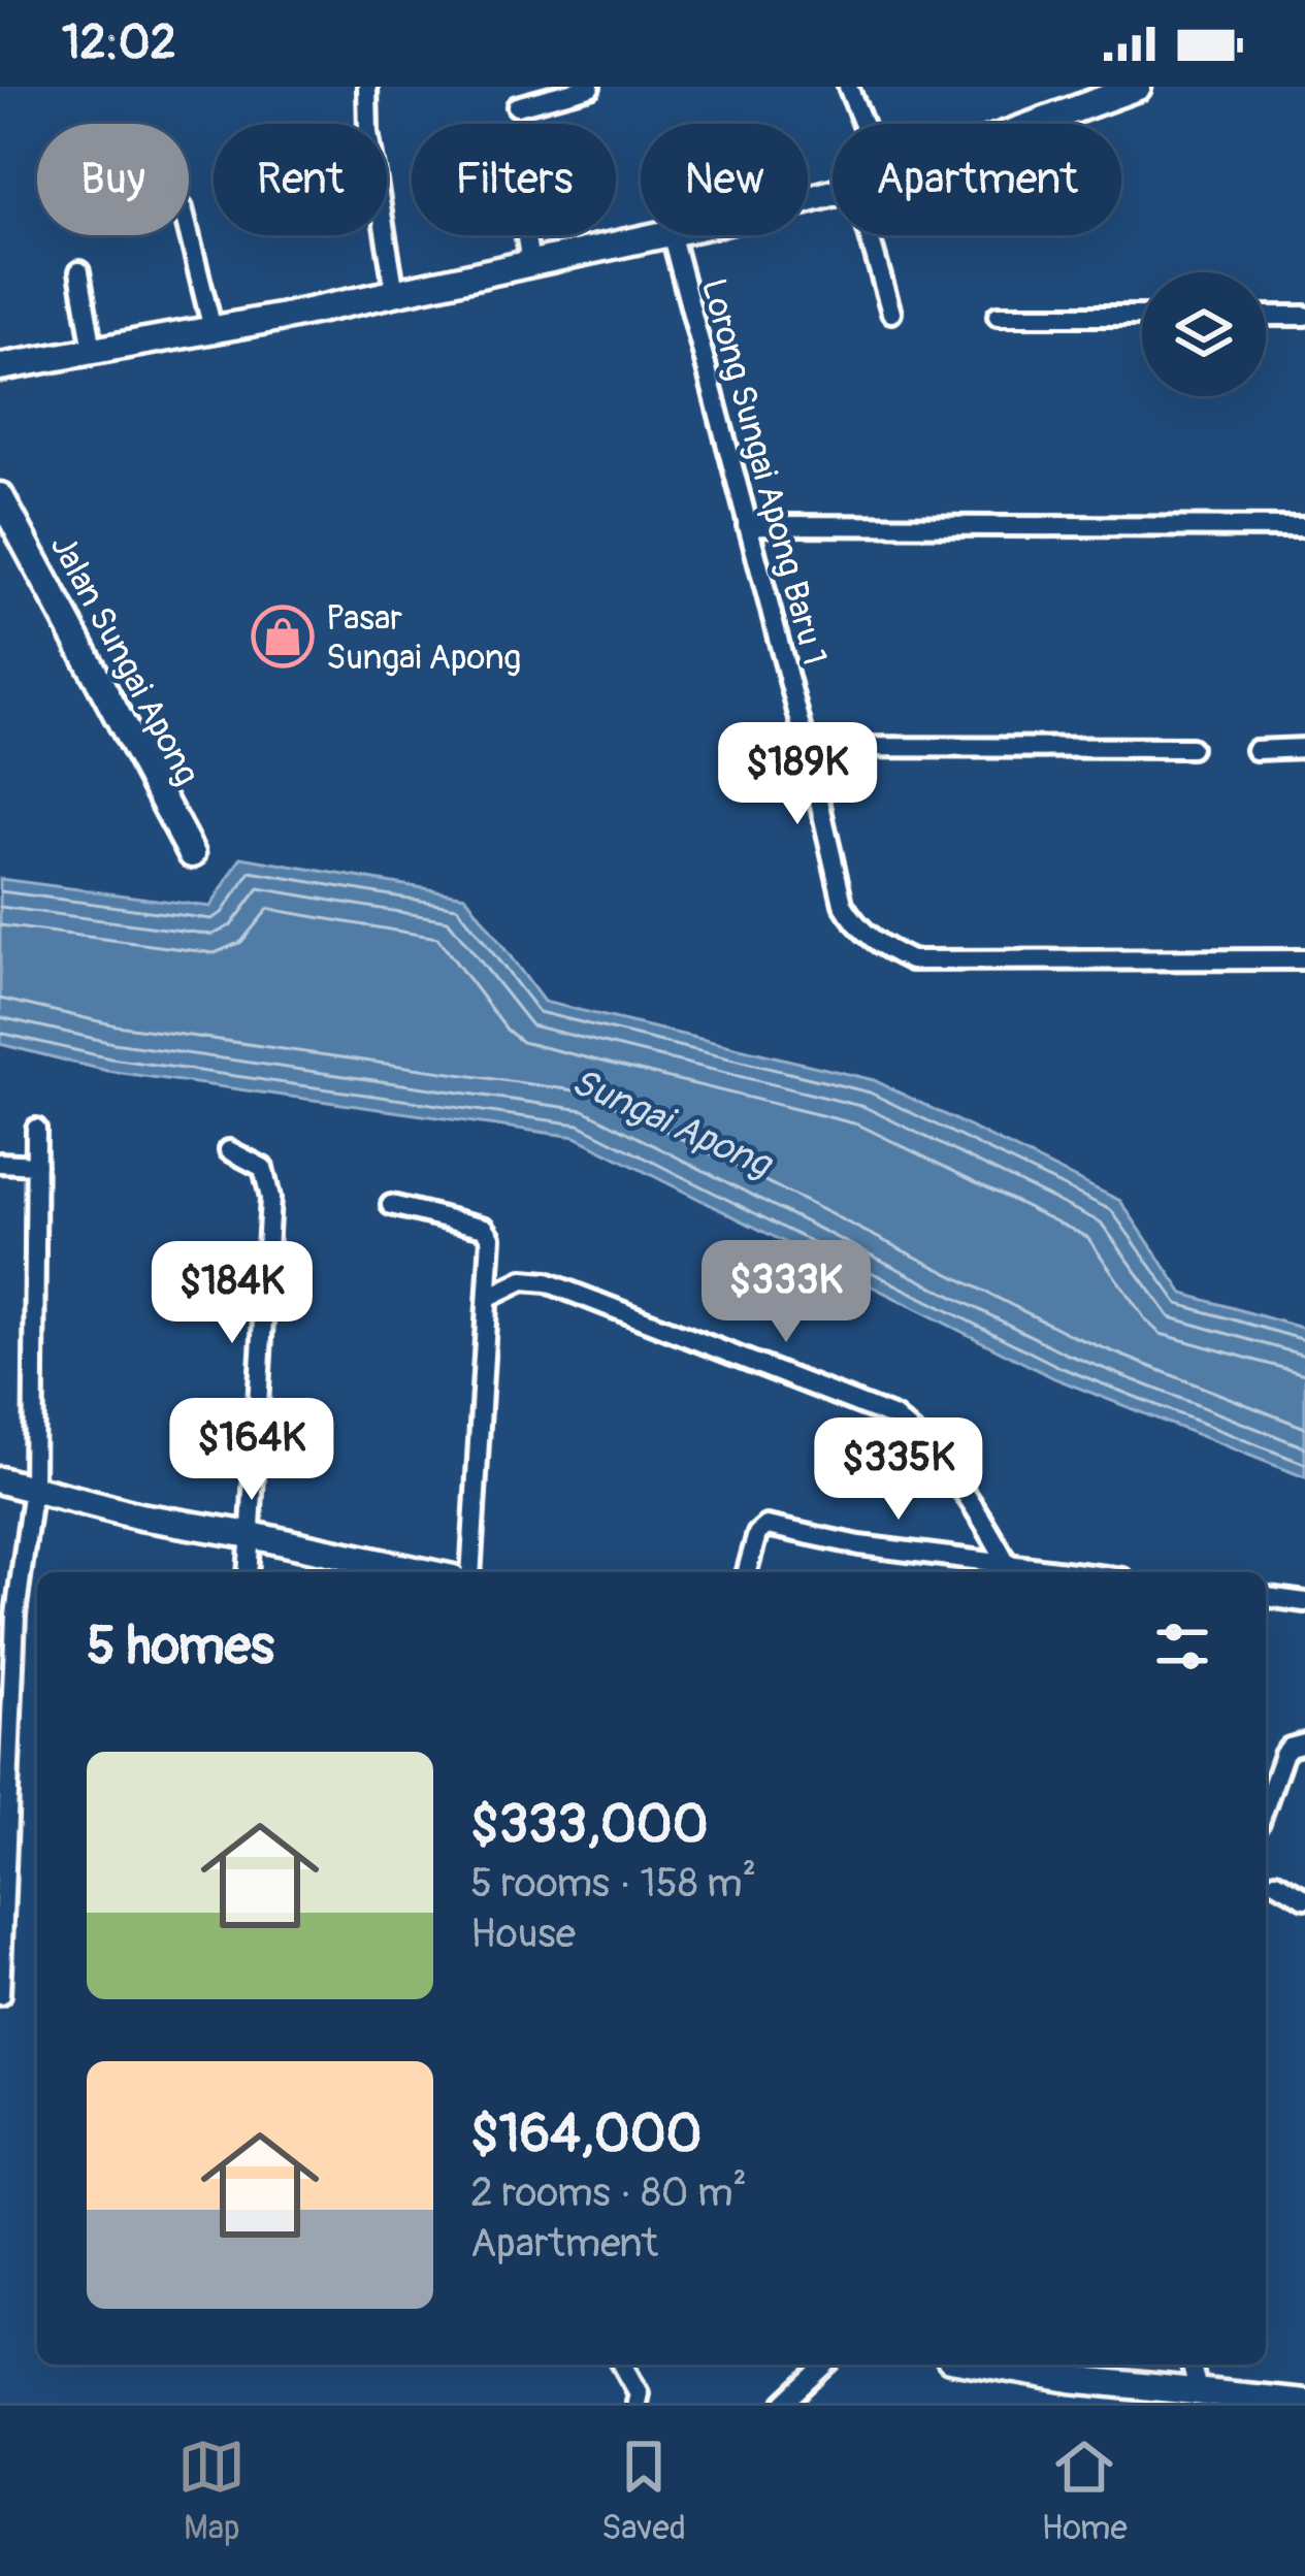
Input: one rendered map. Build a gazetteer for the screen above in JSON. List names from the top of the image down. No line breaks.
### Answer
{"streets":{"street":["Lorong Sungai Apong Baru 1","Jalan Sungai Apong"]},"water":["Sungai Apong"],"places":{"shop":["Pasar Sungai Apong"]},"page":{"status":"12:02","chip":["Buy","Rent","Filters","New","Apartment"],"price":["$189K","$333K","$184K","$164K","$335K"],"heading":"5 homes","list":[{"name":"$333,000","note":"5 rooms · 158 m² · House"},{"name":"$164,000","note":"2 rooms · 80 m² · Apartment"}],"tabs":["Map","Saved","Home"]}}
